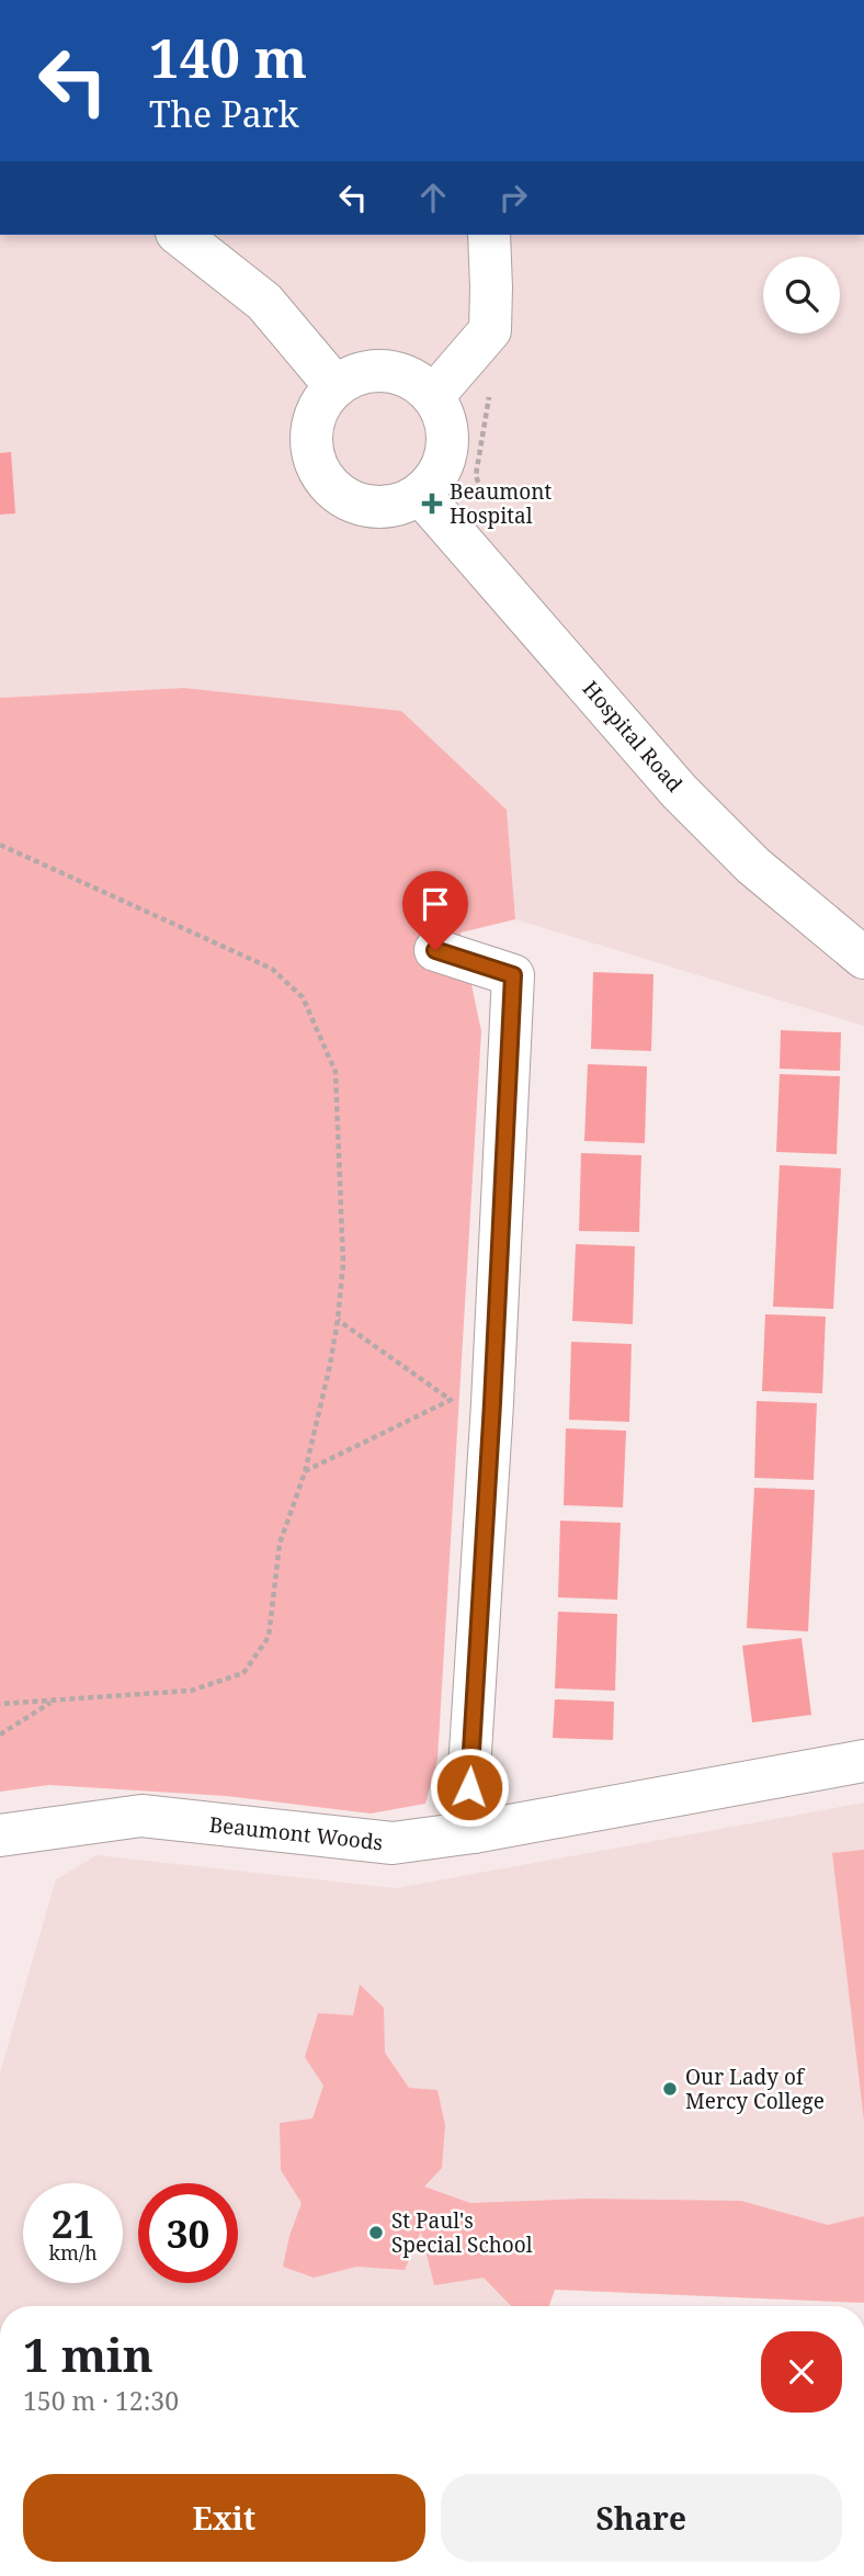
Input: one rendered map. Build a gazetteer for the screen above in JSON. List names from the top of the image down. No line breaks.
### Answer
{"streets":{"street":["Hospital Road","Beaumont Woods"]},"places":{"health":["Beaumont Hospital"],"other":["Our Lady of Mercy College","St Paul's Special School"]},"page":{"turn":["140 m","The Park"],"speed":"21 km/h","limit":"30","heading":["1 min","150 m · 12:30"],"buttons":["Exit","Share"]}}
